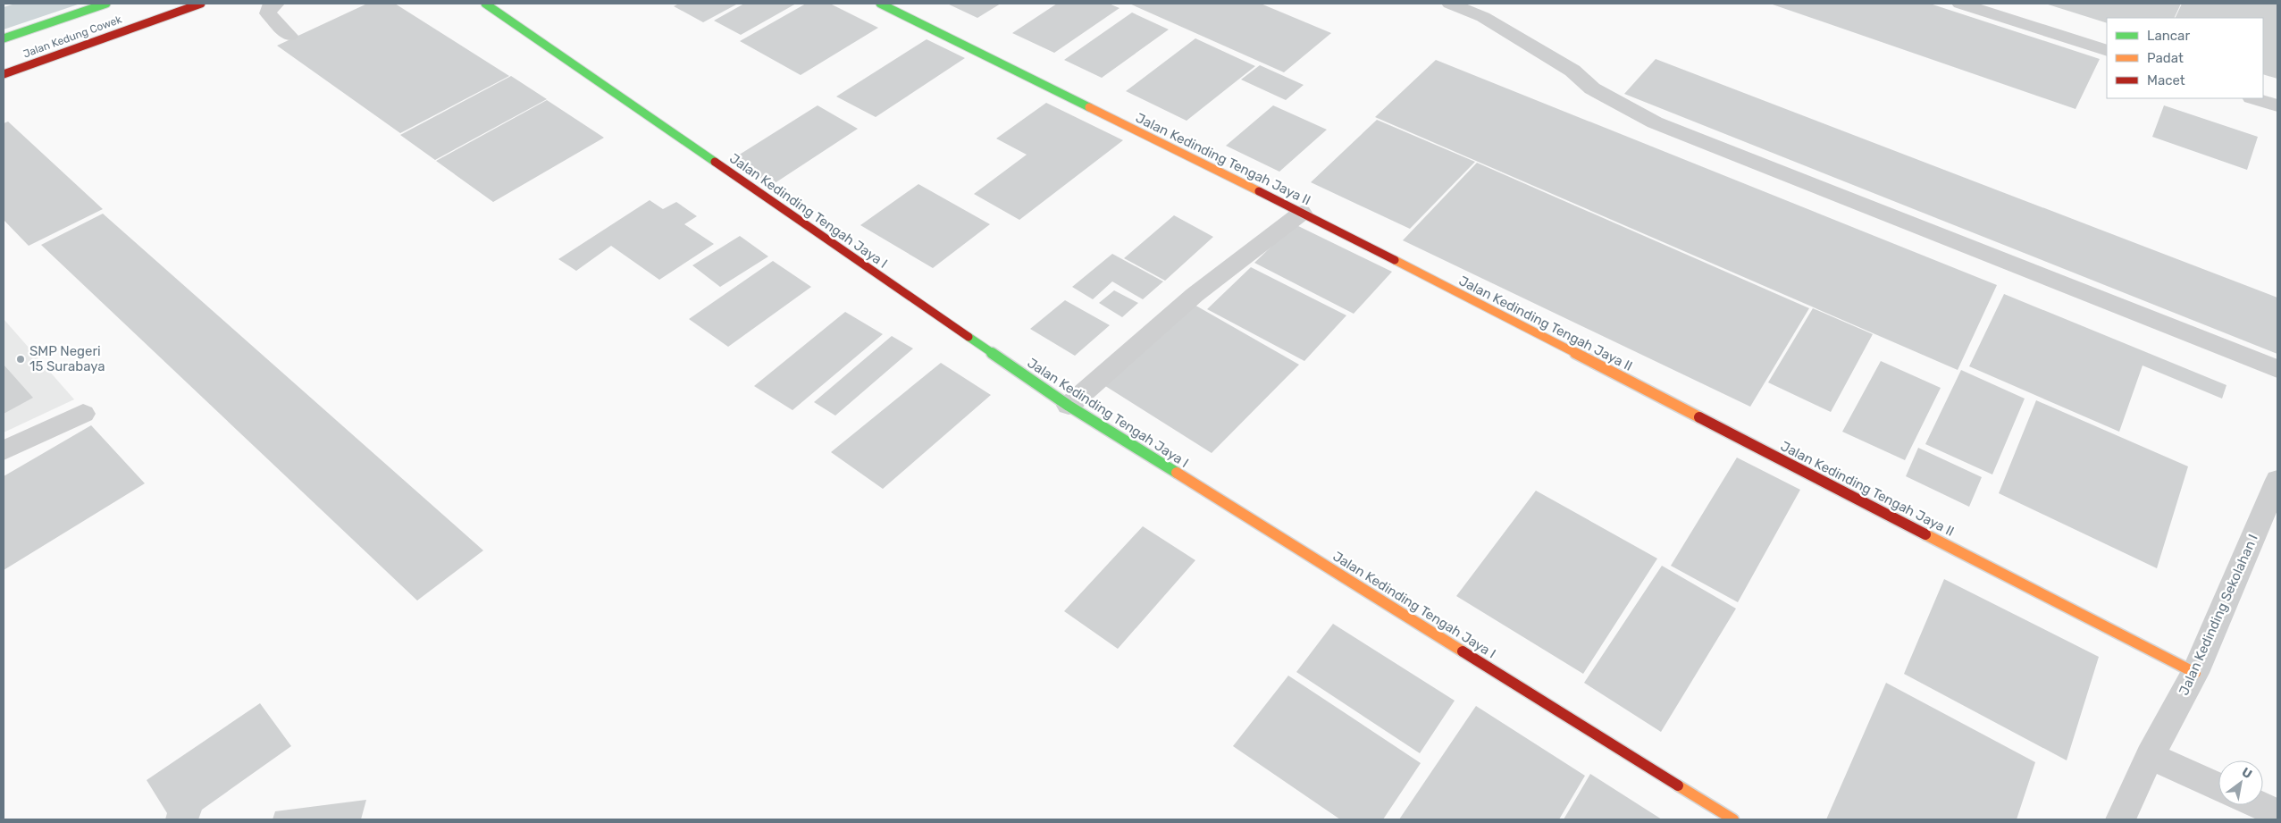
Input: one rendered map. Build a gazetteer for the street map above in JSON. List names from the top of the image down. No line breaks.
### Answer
{"streets":{"main road":["Jalan Kedung Cowek","Jalan Kedinding Tengah Jaya II","Jalan Kedinding Tengah Jaya I"],"street":["Jalan Kedinding Sekolahan I"]},"crossings":[["Jalan Kedinding Tengah Jaya II","Jalan Kedinding Sekolahan I"]],"places":["SMP Negeri 15 Surabaya"],"legend":["Lancar","Padat","Macet"],"north":"top right"}
